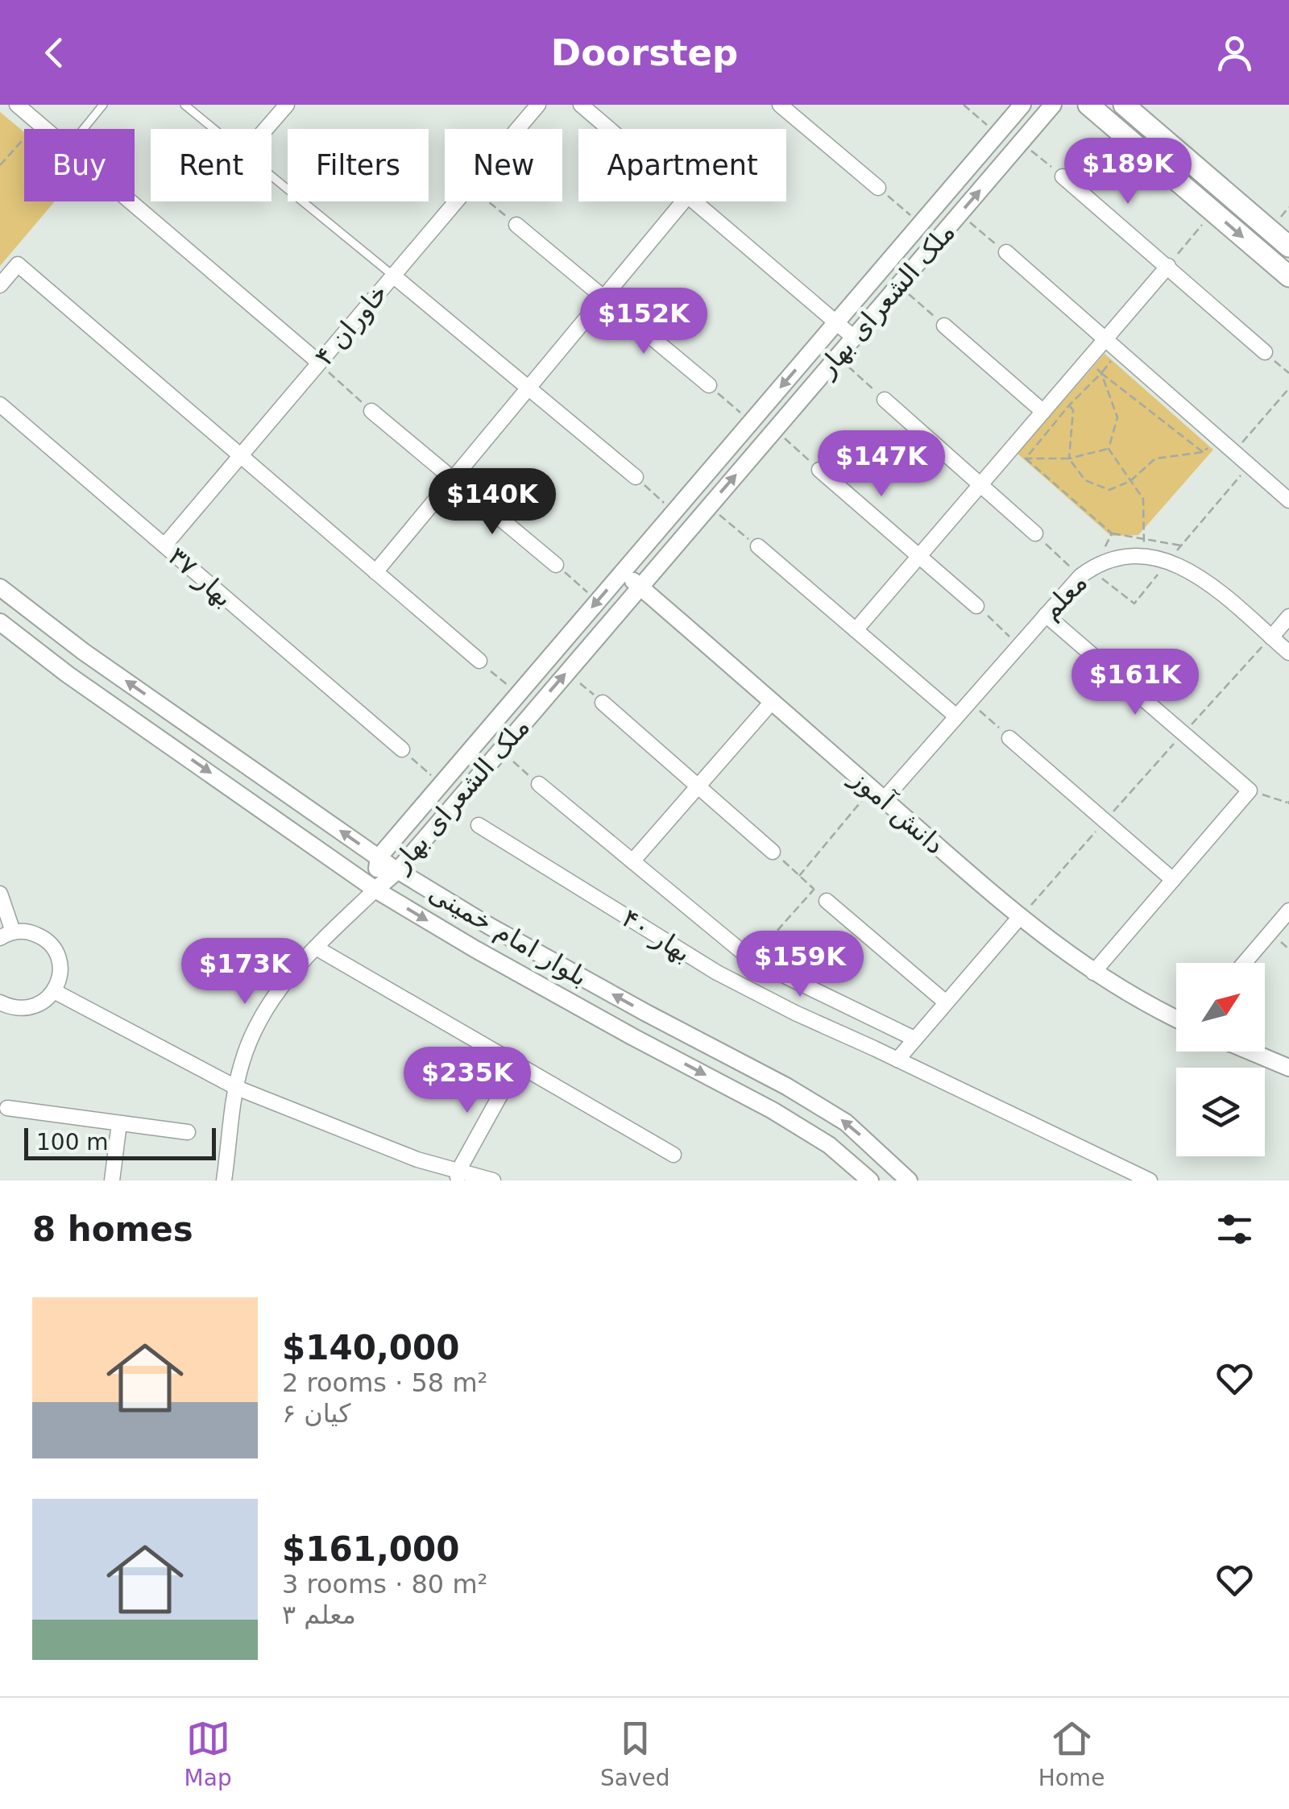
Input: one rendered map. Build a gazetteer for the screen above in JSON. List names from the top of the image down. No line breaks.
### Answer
{"streets":{"street":["ملک الشعرای بهار","خاوران ۴","بهار ۳۷","معلم","دانش آموز","بلوار امام خمینی","بهار ۴۰"]},"crossings":[["ملک الشعرای بهار","دانش آموز"],["ملک الشعرای بهار","بلوار امام خمینی"],["خاوران ۴","بهار ۳۷"],["معلم","دانش آموز"]],"scale_bar":"100 m","north":"top right","page":{"header":"Doorstep","chip":["Buy","Rent","Filters","New","Apartment"],"price":["$189K","$152K","$147K","$140K","$161K","$159K","$173K","$235K"],"scale":"100 m","heading":"8 homes","list":[{"name":"$140,000","note":"2 rooms · 58 m² · کیان ۶"},{"name":"$161,000","note":"3 rooms · 80 m² · معلم ۳"}],"tabs":["Map","Saved","Home"]}}
